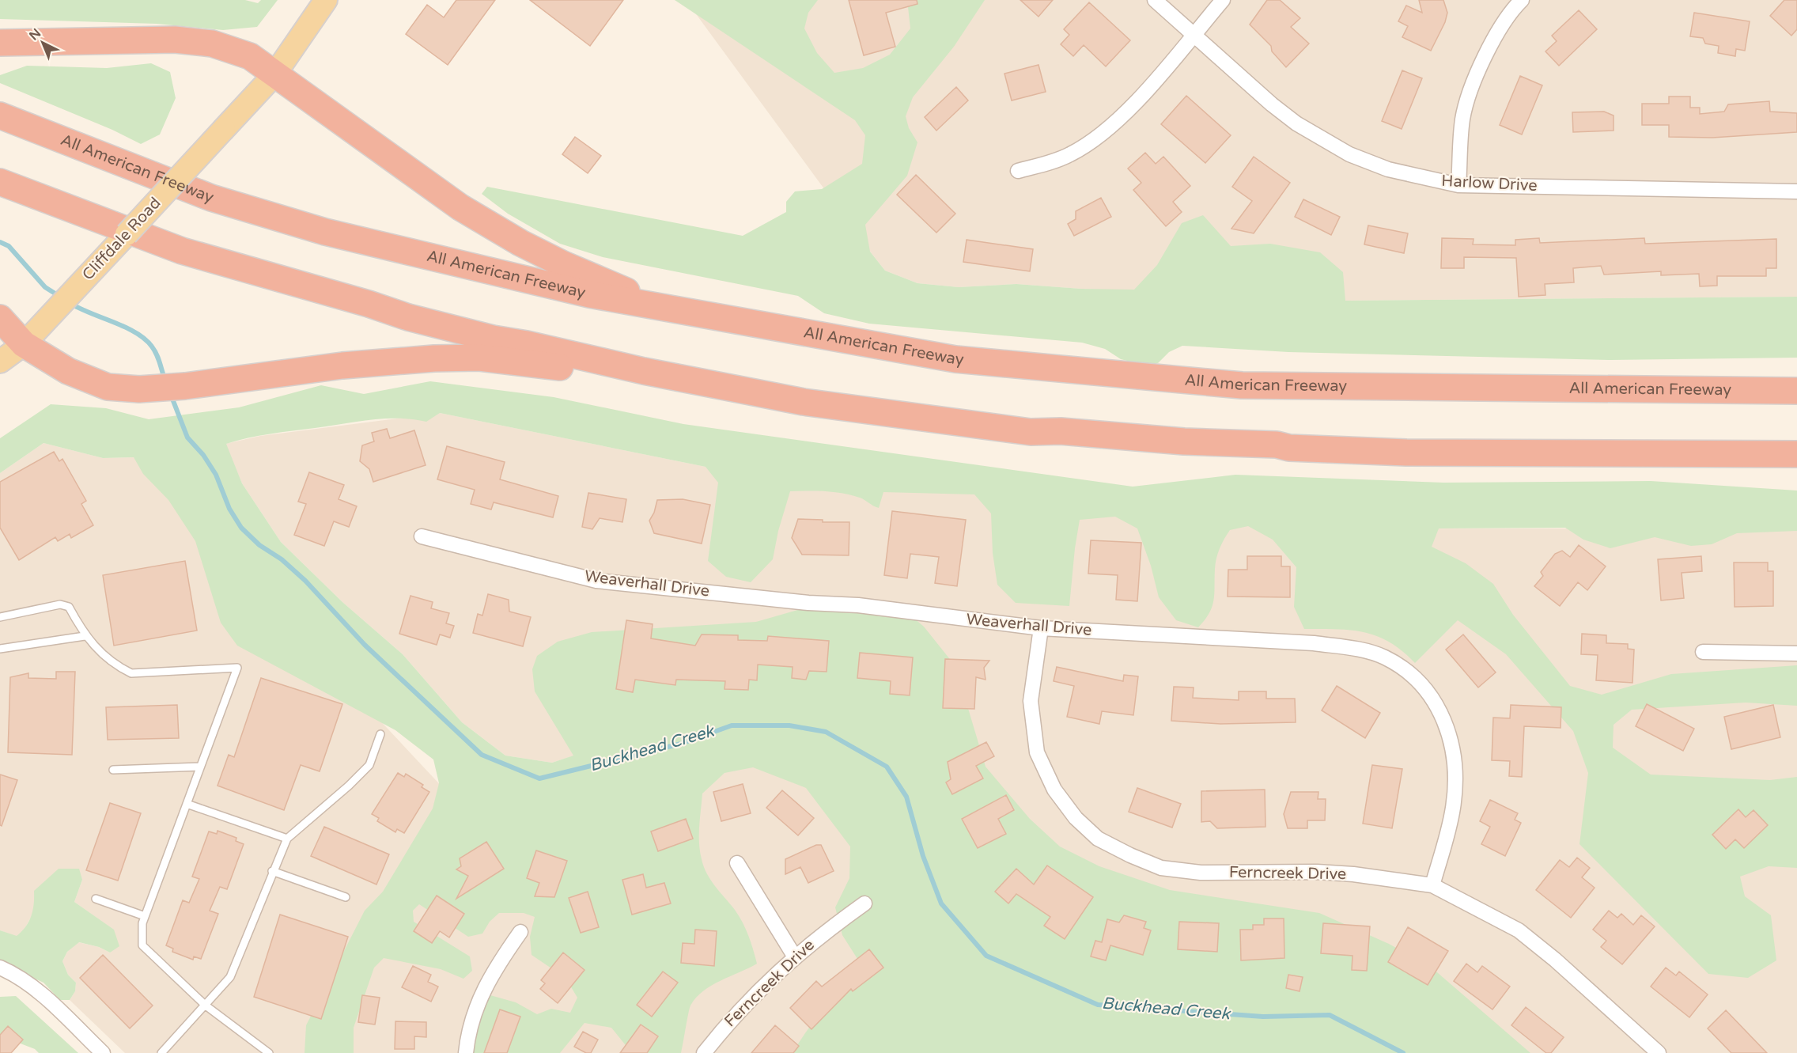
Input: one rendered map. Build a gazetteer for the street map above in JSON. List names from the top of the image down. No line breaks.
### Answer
{"streets":{"highway":["All American Freeway"],"main road":["Cliffdale Road"],"street":["Harlow Drive","Weaverhall Drive","Ferncreek Drive"]},"crossings":[["Weaverhall Drive","Ferncreek Drive"]],"water":["Buckhead Creek"],"north":"top left"}
